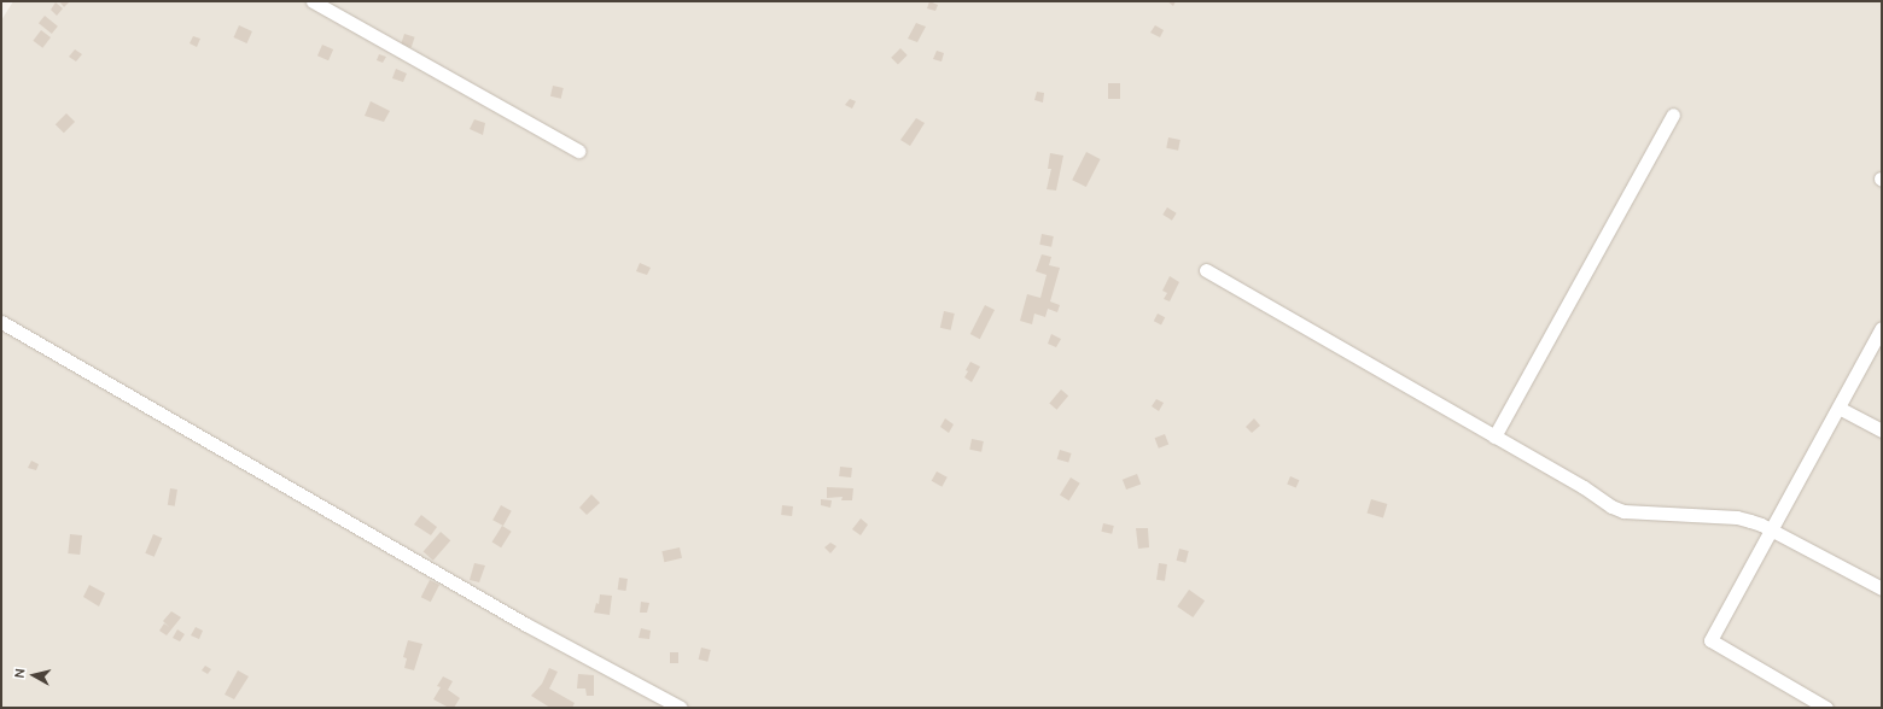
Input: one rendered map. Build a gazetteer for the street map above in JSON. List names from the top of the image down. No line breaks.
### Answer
{"north":"left"}
